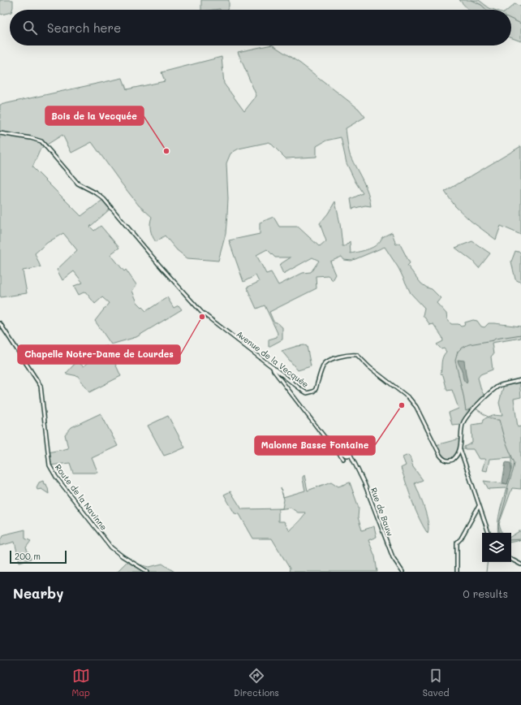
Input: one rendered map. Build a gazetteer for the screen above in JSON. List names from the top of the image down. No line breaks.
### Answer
{"streets":{"street":["Avenue de la Vecquée","Route de la Navinne","Rue de Bauw"]},"places":["Bois de la Vecquée","Chapelle Notre-Dame de Lourdes","Malonne Basse Fontaine"],"scale_bar":"200 m","page":{"search":"Search here","scale":"200 m","heading":["Nearby","0 results"],"nav":["Map","Directions","Saved"]}}
